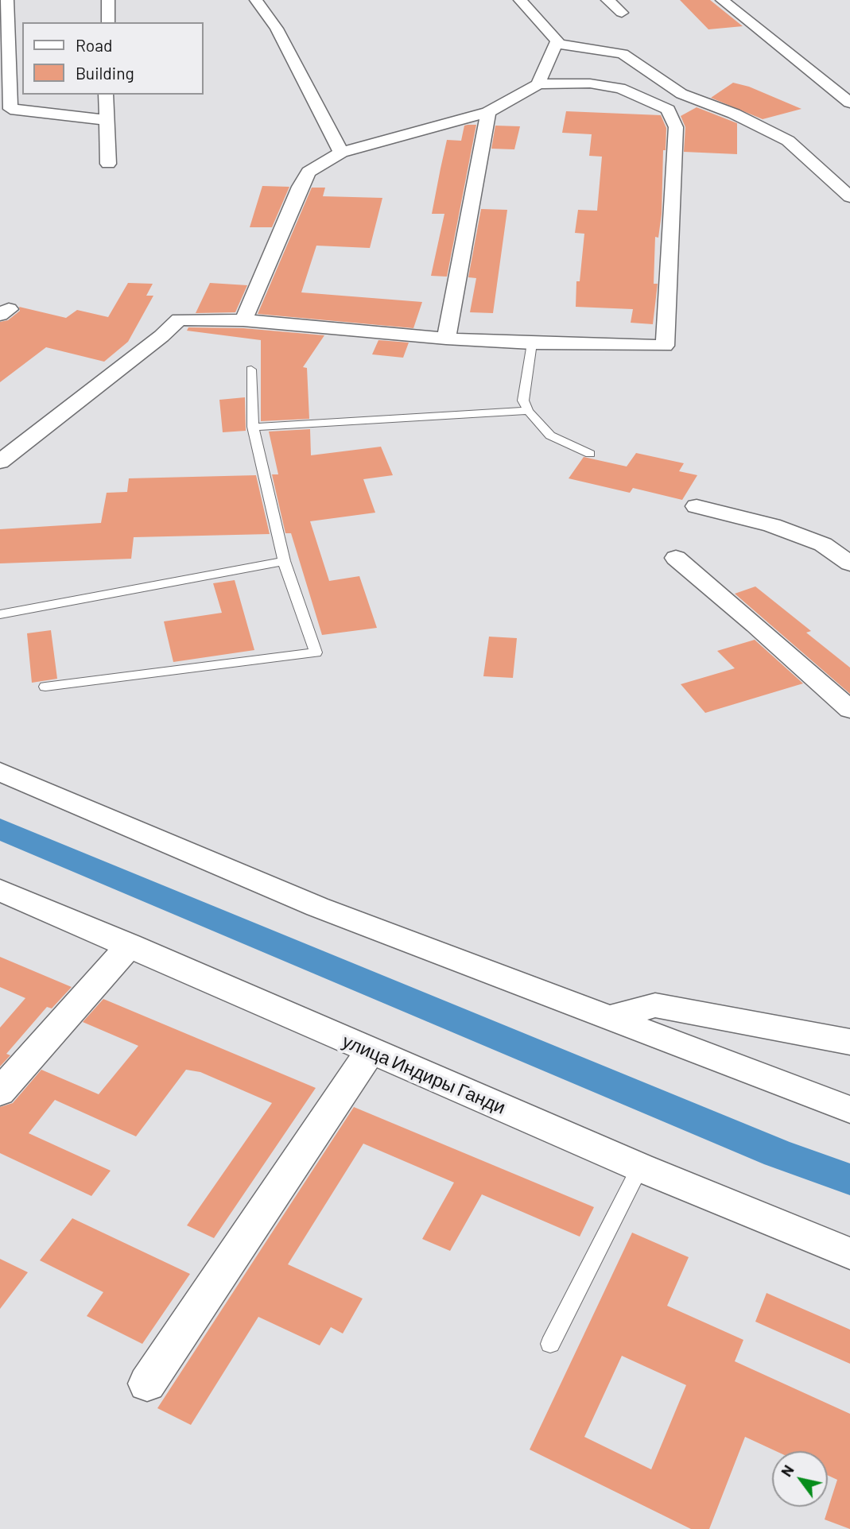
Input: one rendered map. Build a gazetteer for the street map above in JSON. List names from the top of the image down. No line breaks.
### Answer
{"streets":{"street":["улица Индиры Ганди"]},"legend":["Road","Building"],"north":"top left"}
